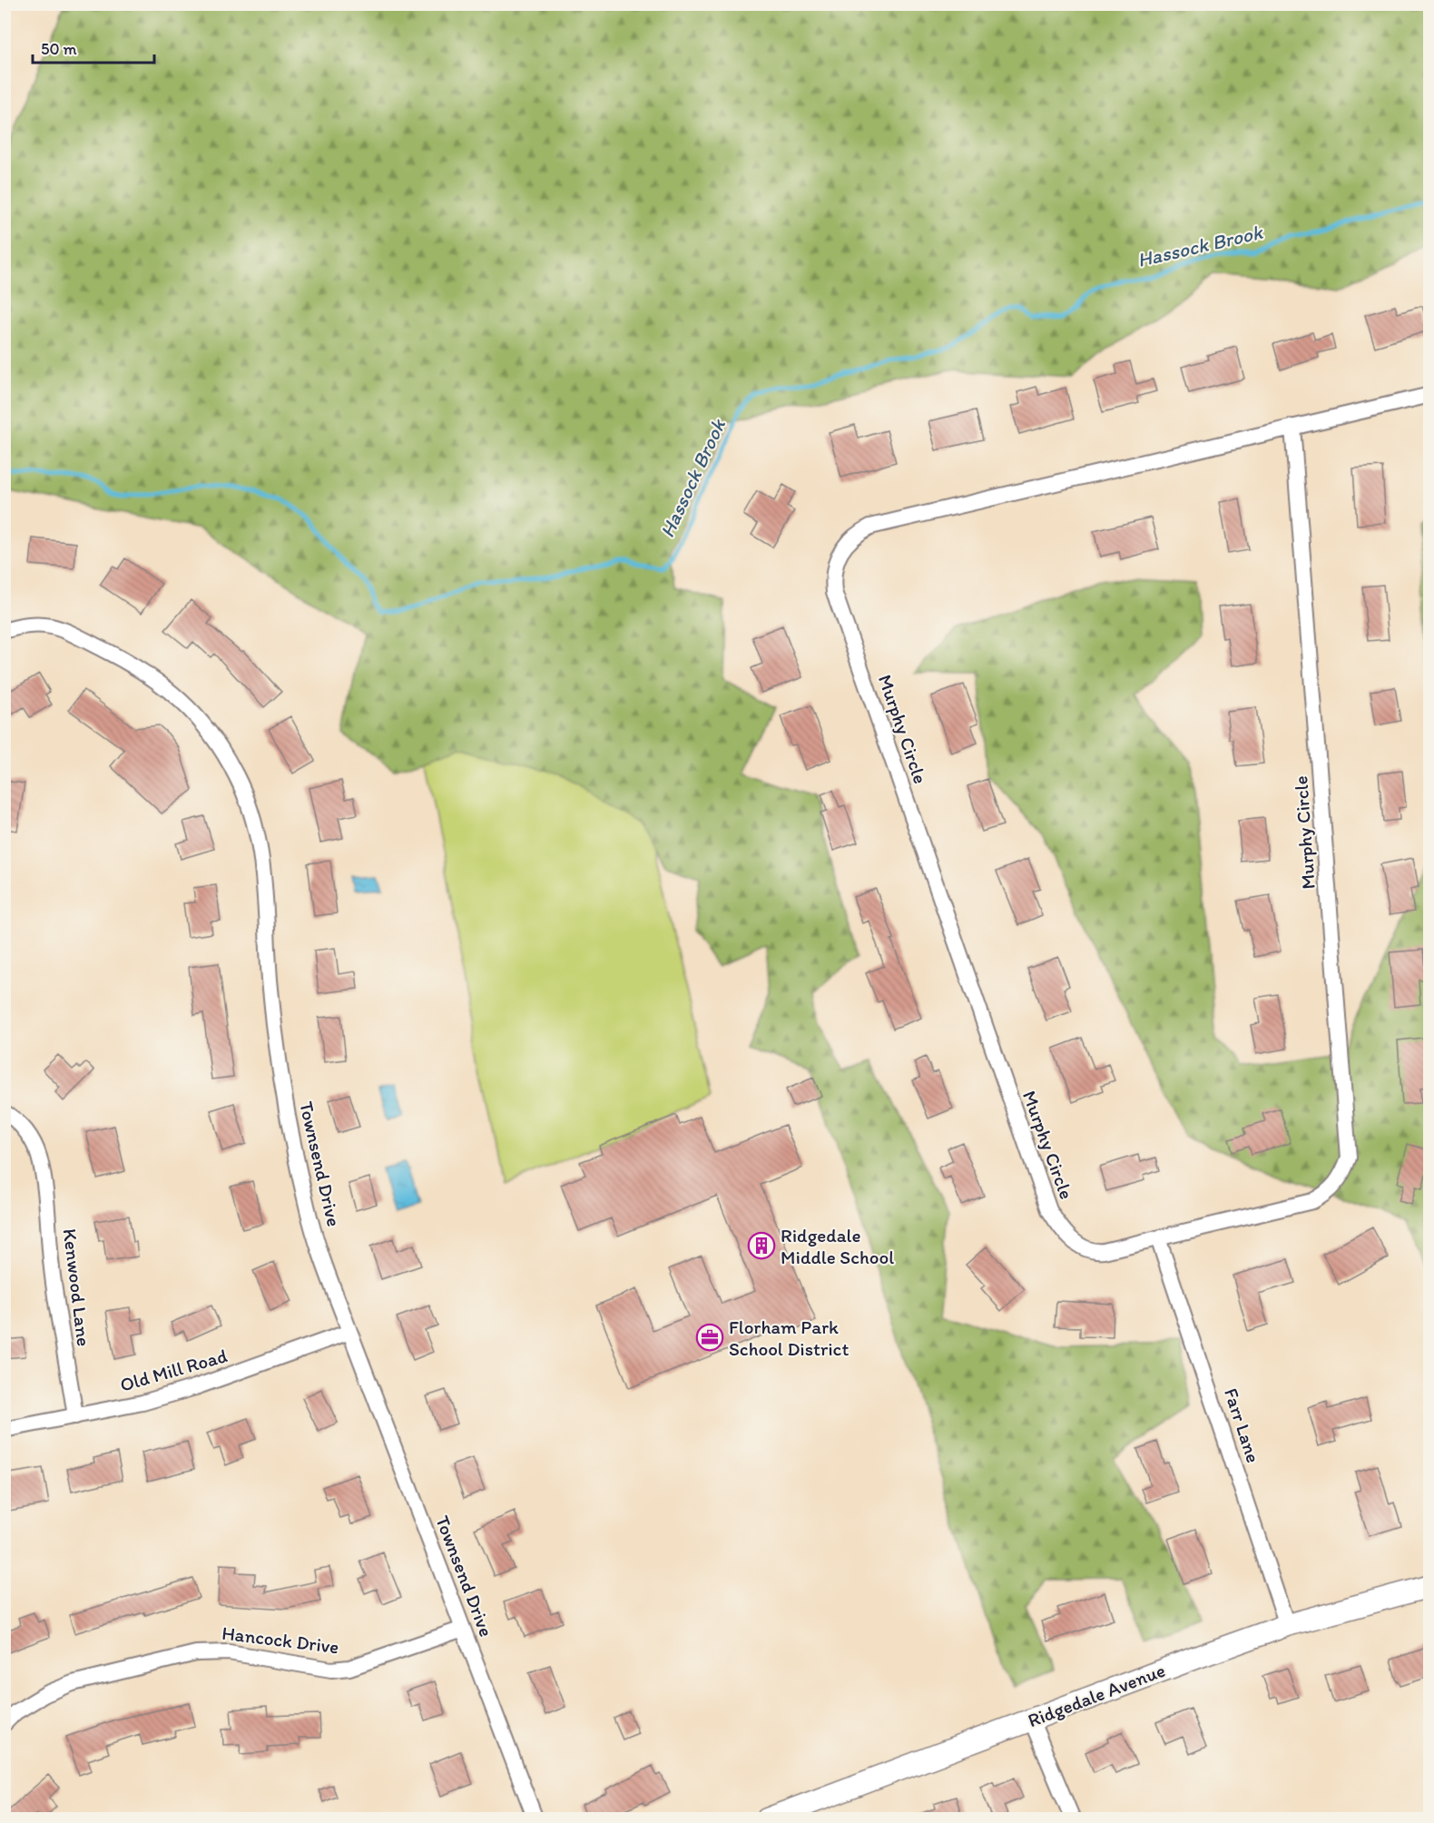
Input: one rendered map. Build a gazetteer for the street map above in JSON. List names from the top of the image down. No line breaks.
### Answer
{"streets":{"main road":["Ridgedale Avenue"],"street":["Murphy Circle","Townsend Drive","Kenwood Lane","Old Mill Road","Farr Lane","Hancock Drive"]},"crossings":[["Murphy Circle","Farr Lane"],["Townsend Drive","Old Mill Road"],["Townsend Drive","Hancock Drive"],["Kenwood Lane","Old Mill Road"],["Farr Lane","Ridgedale Avenue"]],"water":["Hassock Brook"],"places":{"building":["Ridgedale Middle School"],"office":["Florham Park School District"]},"scale_bar":"50 m"}
